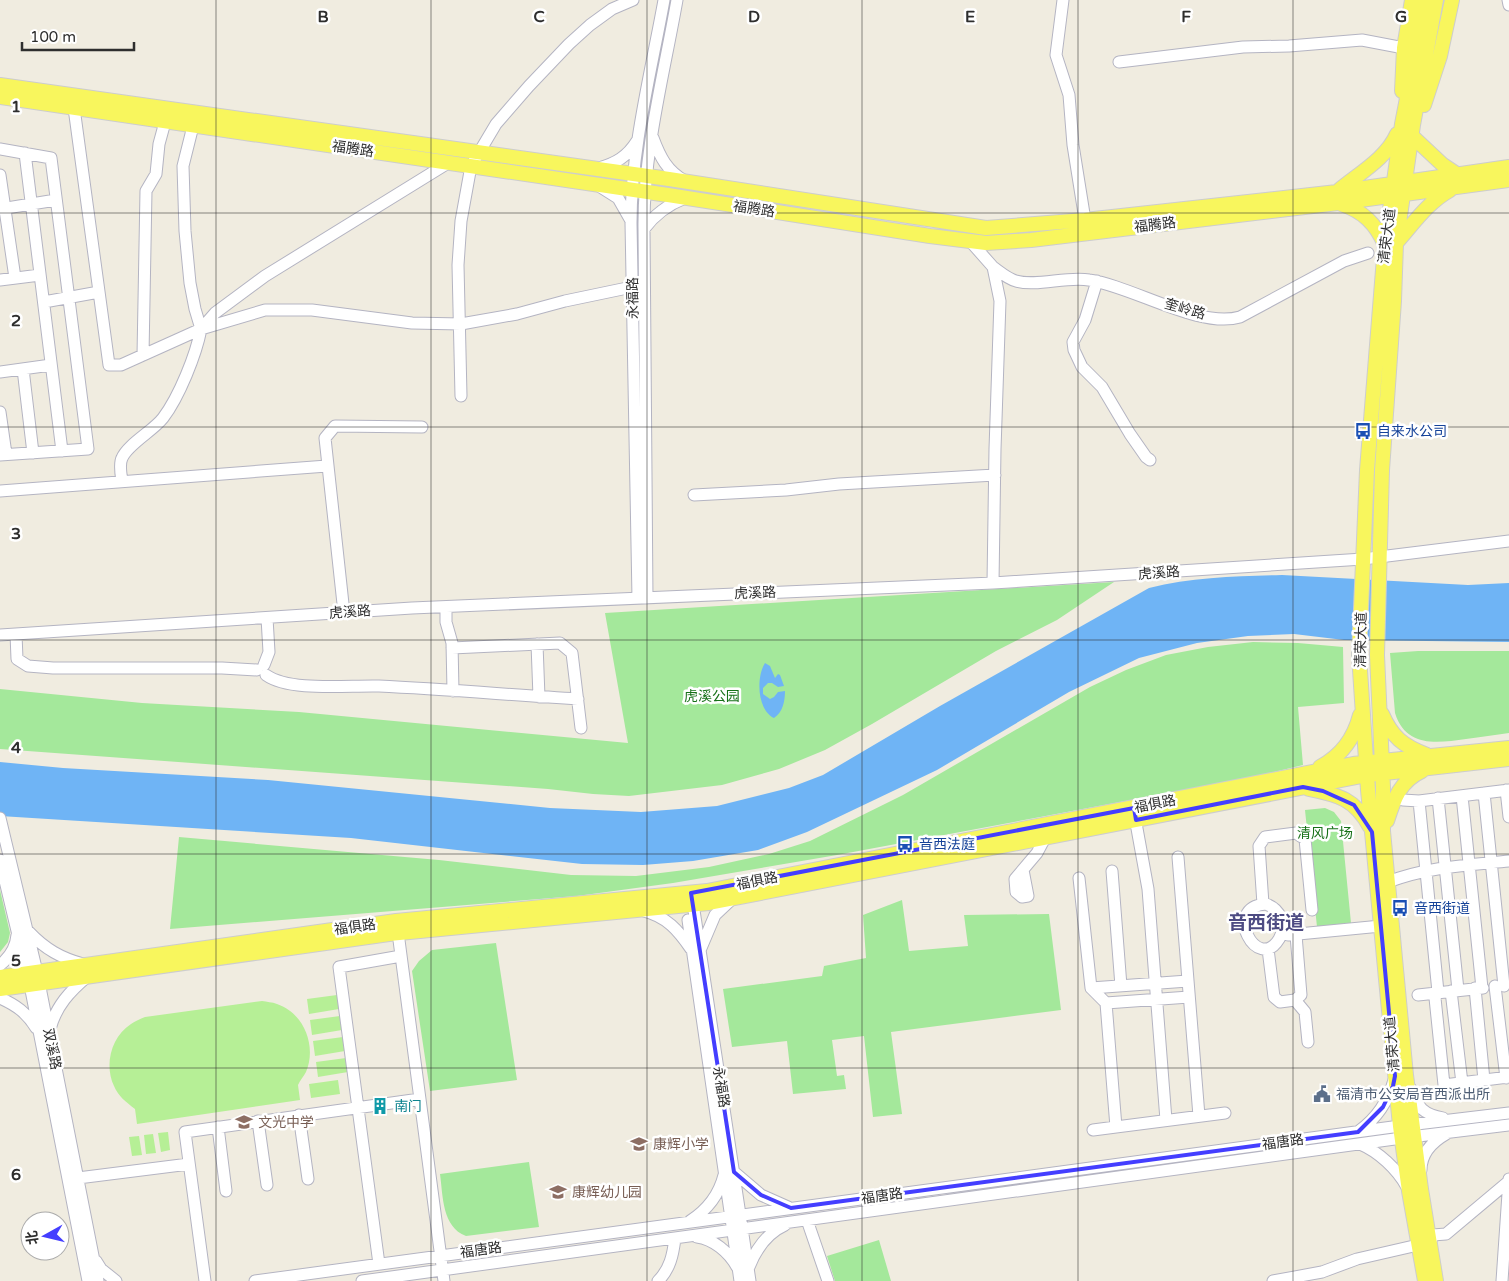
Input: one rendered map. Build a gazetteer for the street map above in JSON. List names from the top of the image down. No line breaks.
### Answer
{"streets":{"main road":["福腾路","清荣大道","福俱路"],"street":["永福路","奎岭路","虎溪路","双溪路","福唐路"]},"crossings":[["福腾路","清荣大道"],["福腾路","永福路"],["清荣大道","虎溪路"],["清荣大道","福俱路"],["清荣大道","福唐路"],["永福路","虎溪路"],["永福路","福俱路"],["永福路","福唐路"],["福俱路","双溪路"]],"districts":["音西街道"],"parks":["虎溪公园","清风广场"],"places":{"bus stop":["自来水公司","音西法庭","音西街道"],"public building":["福清市公安局音西派出所"],"building":["南门"],"school or university":["文光中学","康辉小学","康辉幼儿园"]},"scale_bar":"100 m","north":"left","grid":{"columns":["B","C","D","E","F","G"],"rows":["1","2","3","4","5","6"]}}
